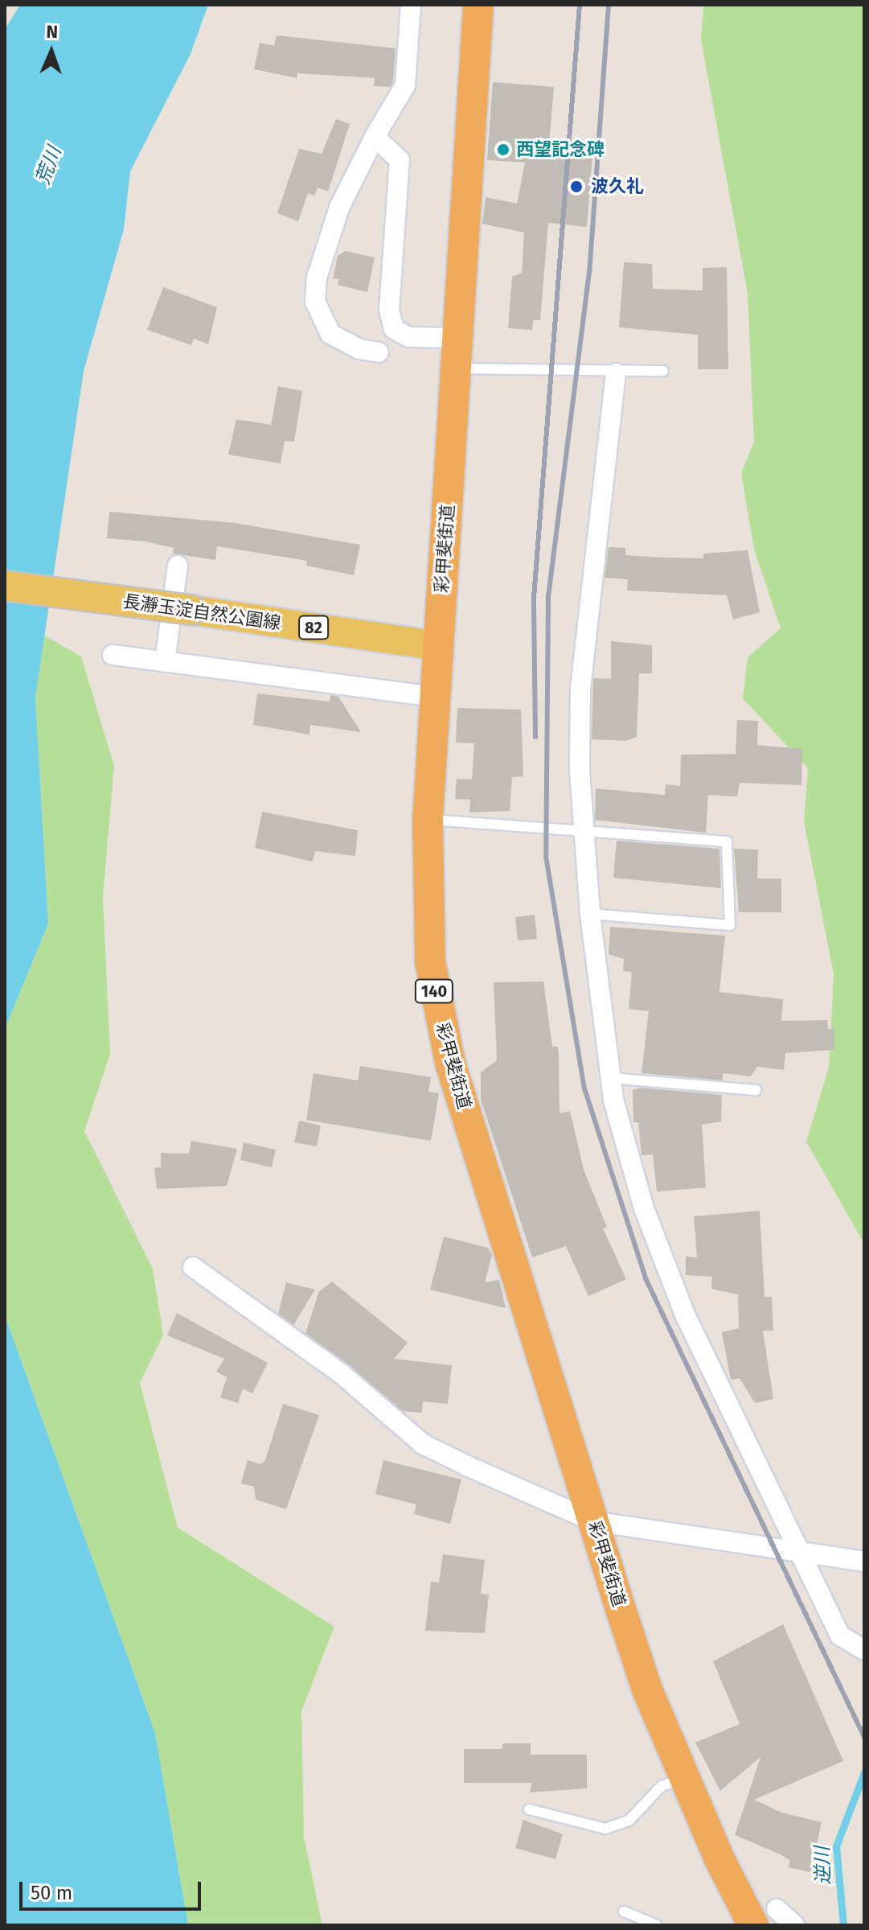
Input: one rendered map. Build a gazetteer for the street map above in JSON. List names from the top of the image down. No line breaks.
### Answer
{"streets":{"highway":["彩甲斐街道","140"],"main road":["長瀞玉淀自然公園線","82"]},"crossings":[["彩甲斐街道","長瀞玉淀自然公園線"]],"water":["荒川","逆川"],"places":["西望記念碑","波久礼"],"scale_bar":"50 m","north":"top"}
